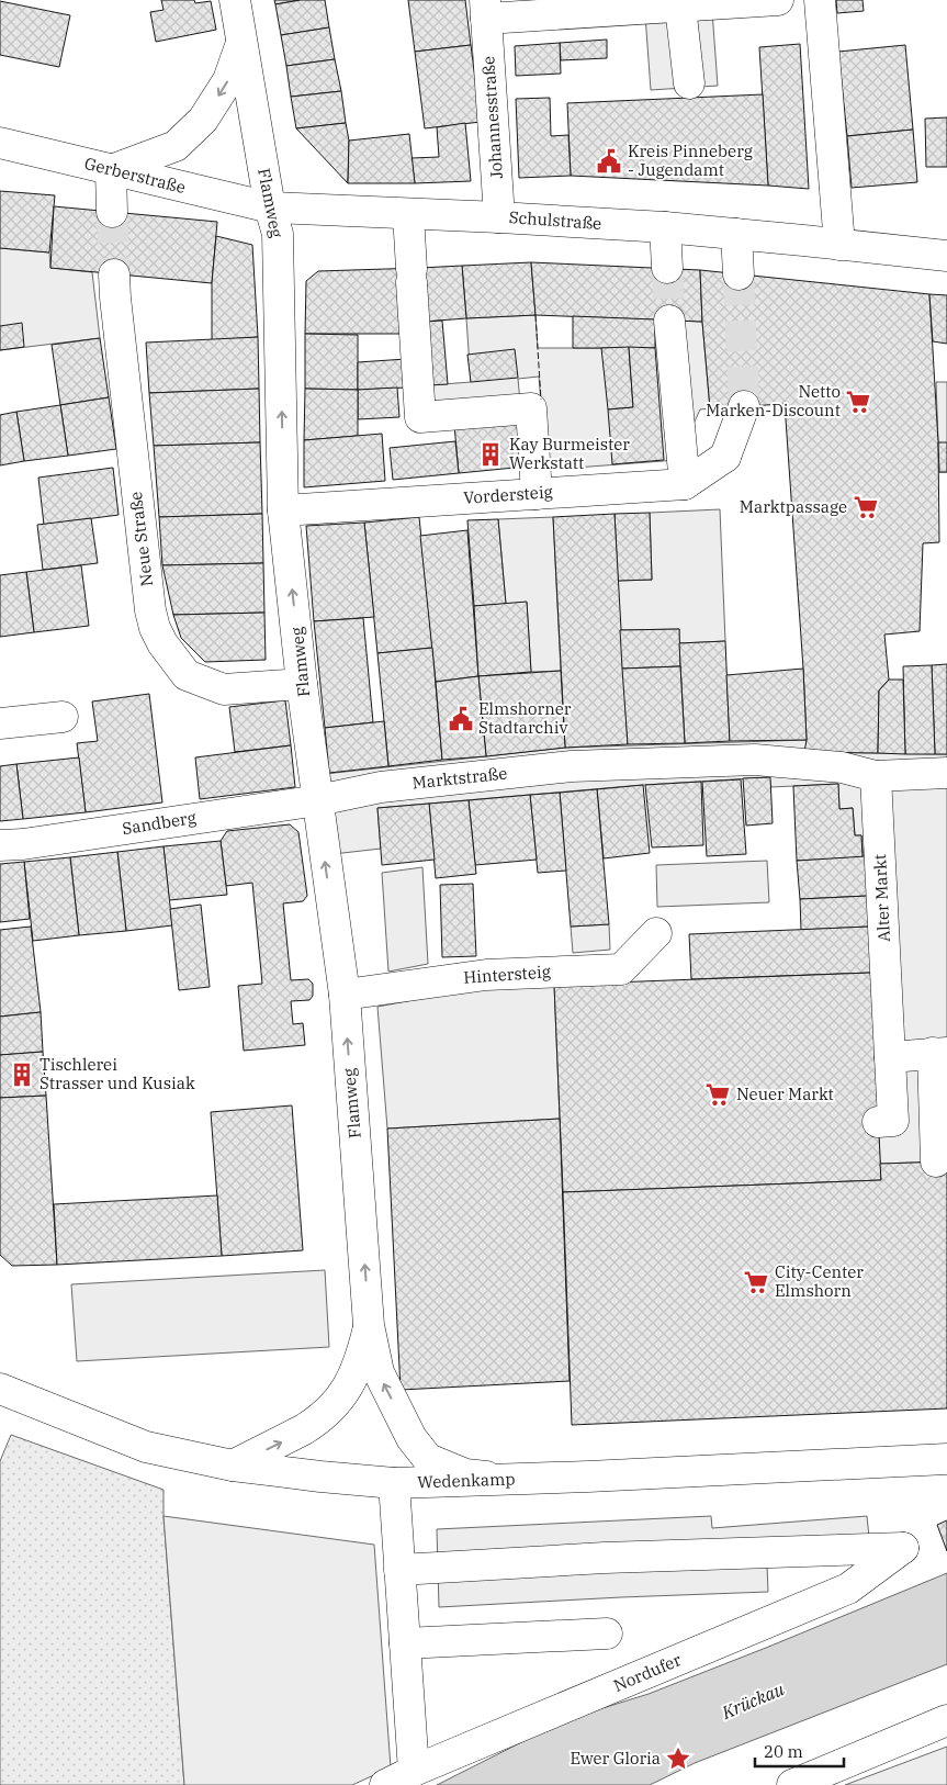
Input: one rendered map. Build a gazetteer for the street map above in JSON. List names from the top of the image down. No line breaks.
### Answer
{"streets":{"street":["Johannesstraße","Gerberstraße","Flamweg","Schulstraße","Vordersteig","Neue Straße","Marktstraße","Sandberg","Alter Markt","Hintersteig","Wedenkamp","Nordufer"]},"crossings":[["Johannesstraße","Schulstraße"],["Gerberstraße","Flamweg"],["Gerberstraße","Schulstraße"],["Flamweg","Schulstraße"],["Flamweg","Vordersteig"],["Flamweg","Neue Straße"],["Flamweg","Marktstraße"],["Flamweg","Sandberg"],["Flamweg","Hintersteig"],["Flamweg","Wedenkamp"],["Marktstraße","Sandberg"],["Marktstraße","Alter Markt"]],"one_way":["Flamweg"],"water":["Krückau"],"places":{"public building":["Kreis Pinneberg - Jugendamt","Elmshorner Stadtarchiv"],"supermarket":["Netto Marken-Discount","Marktpassage","Neuer Markt","City-Center Elmshorn"],"building":["Kay Burmeister Werkstatt","Tischlerei Strasser und Kusiak"],"place":["Ewer Gloria"]},"scale_bar":"20 m"}
